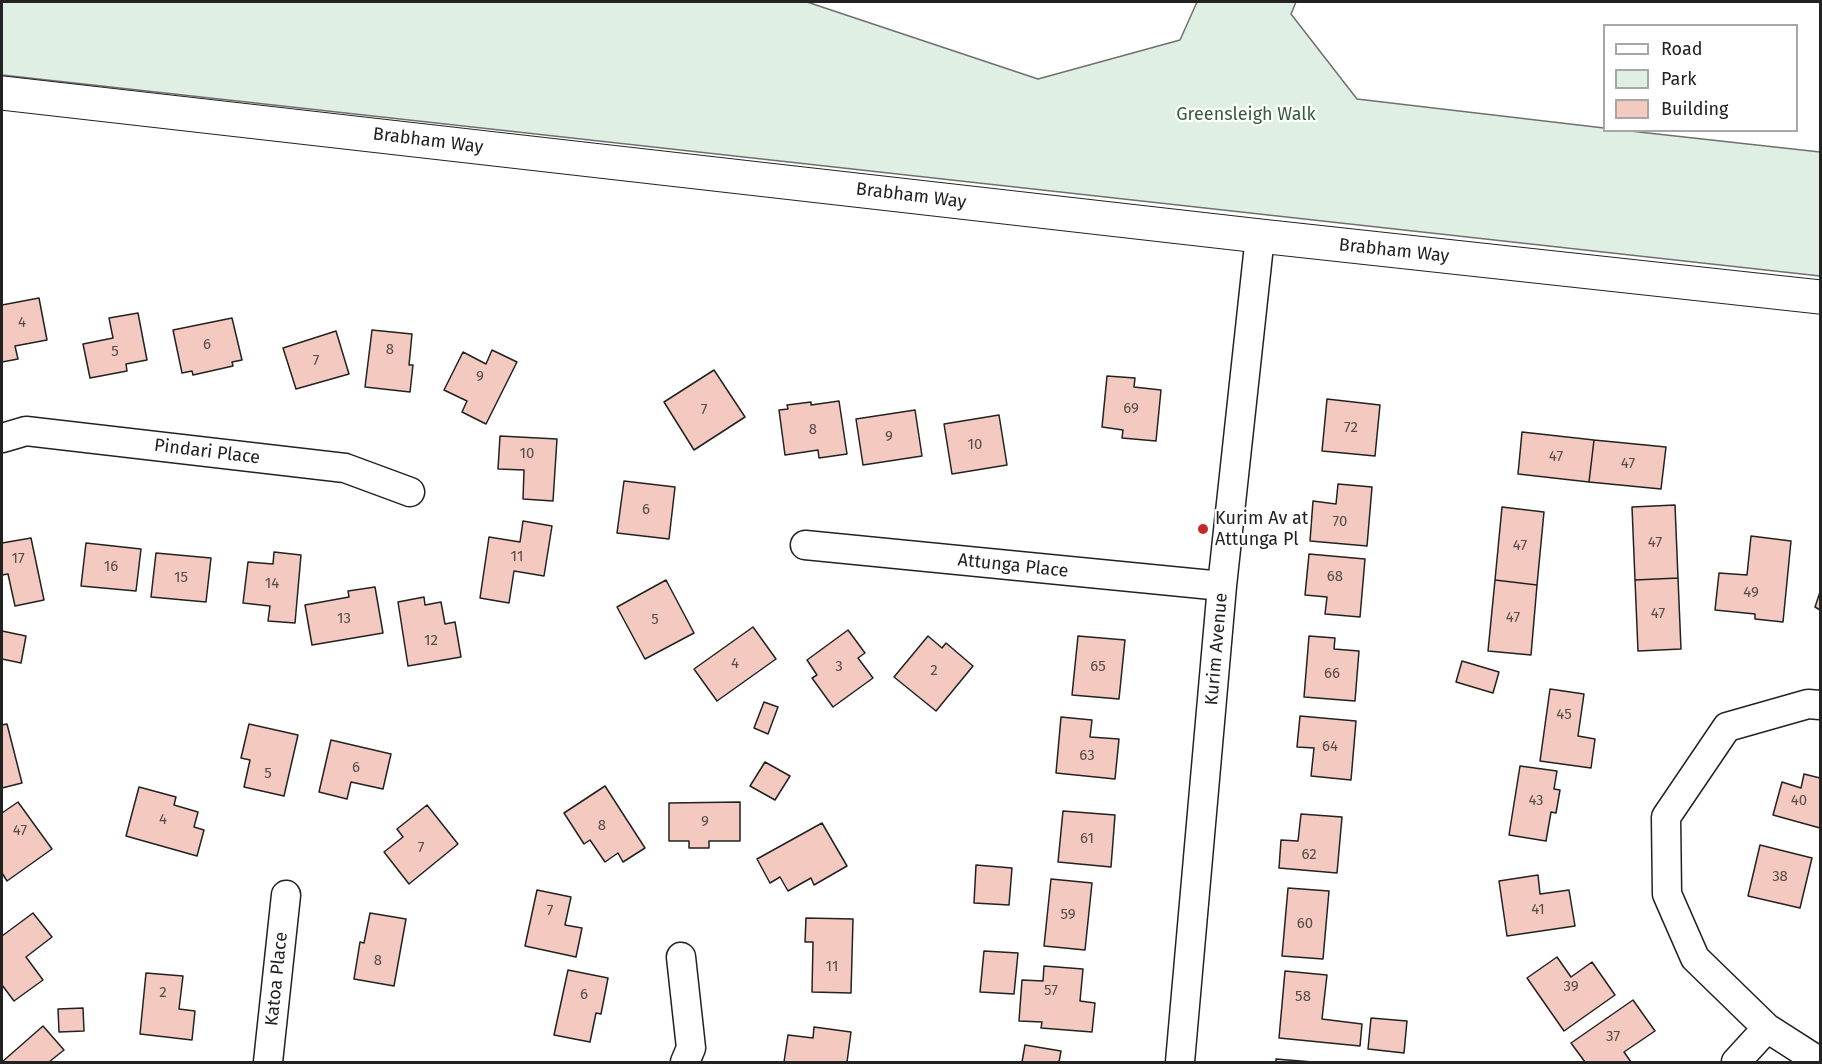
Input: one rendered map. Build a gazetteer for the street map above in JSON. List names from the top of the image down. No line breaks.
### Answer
{"streets":{"main road":["Brabham Way"],"street":["Pindari Place","Attunga Place","Kurim Avenue","Katoa Place"]},"crossings":[["Brabham Way","Kurim Avenue"],["Attunga Place","Kurim Avenue"]],"parks":["Greensleigh Walk"],"places":["Kurim Av at Attunga Pl"],"house_numbers":["4","6","8","5","7","9","69","7","72","8","9","10","10","47","47","6","70","47","47","11","17","16","68","15","14","49","47","47","13","5","12","4","3","65","2","66","45","64","63","6","5","43","40","4","9","8","47","61","7","62","38","41","7","59","60","8","11","39","57","2","6","58","37"],"legend":["Road","Park","Building"]}
